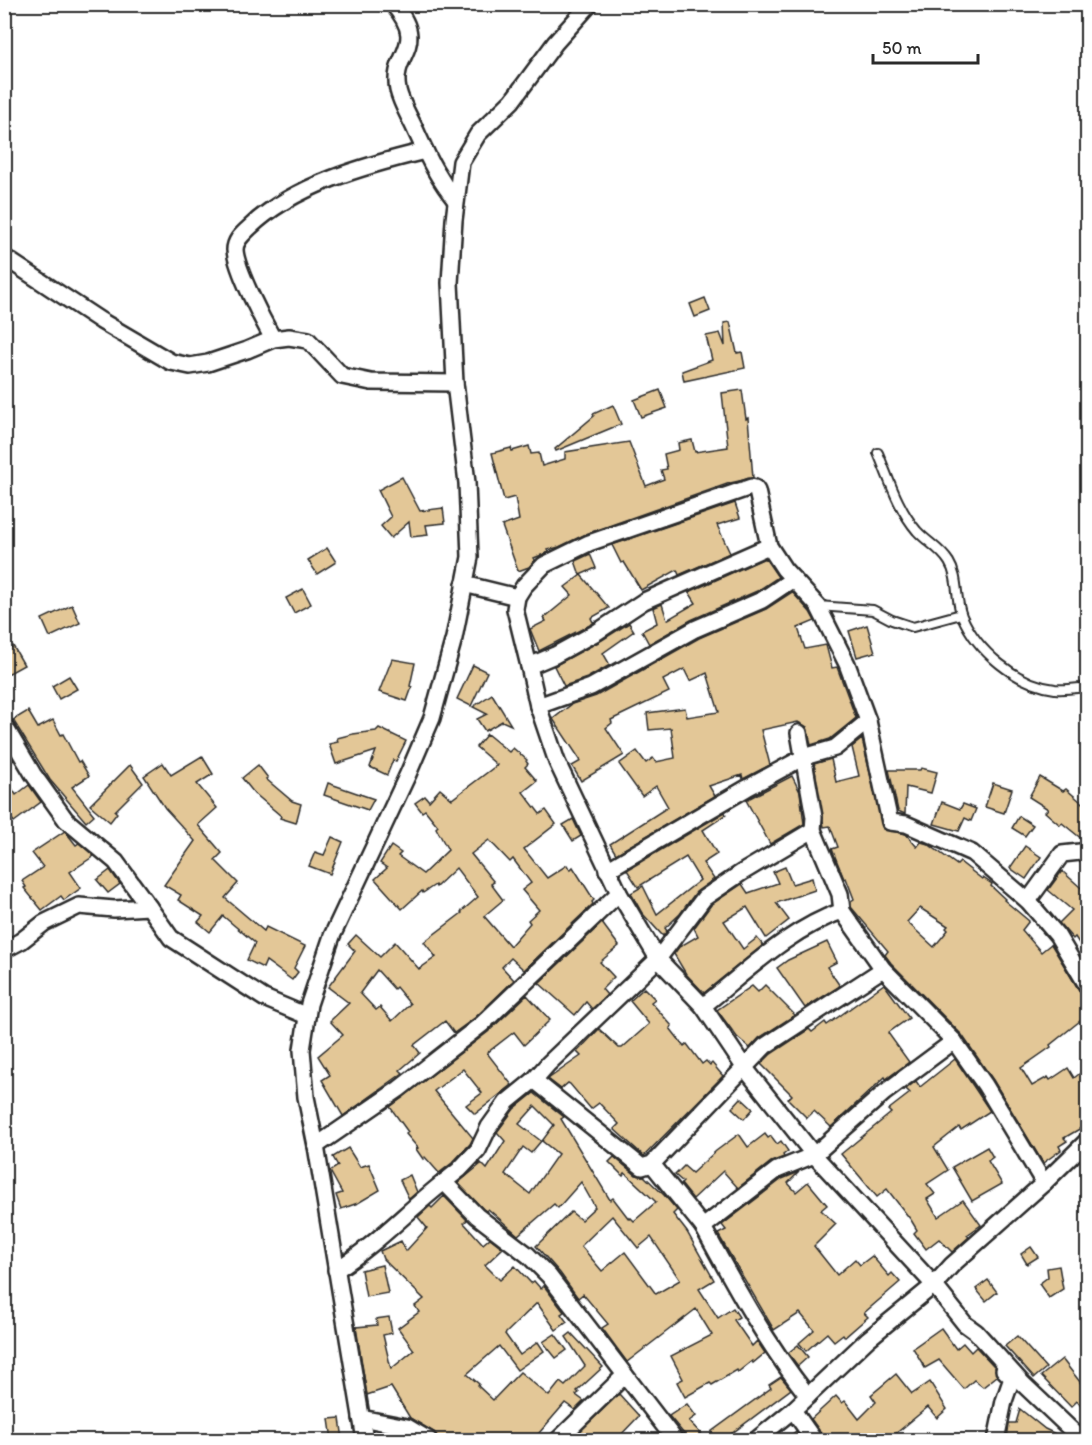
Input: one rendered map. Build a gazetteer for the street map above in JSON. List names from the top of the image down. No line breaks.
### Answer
{"scale_bar":"50 m"}
